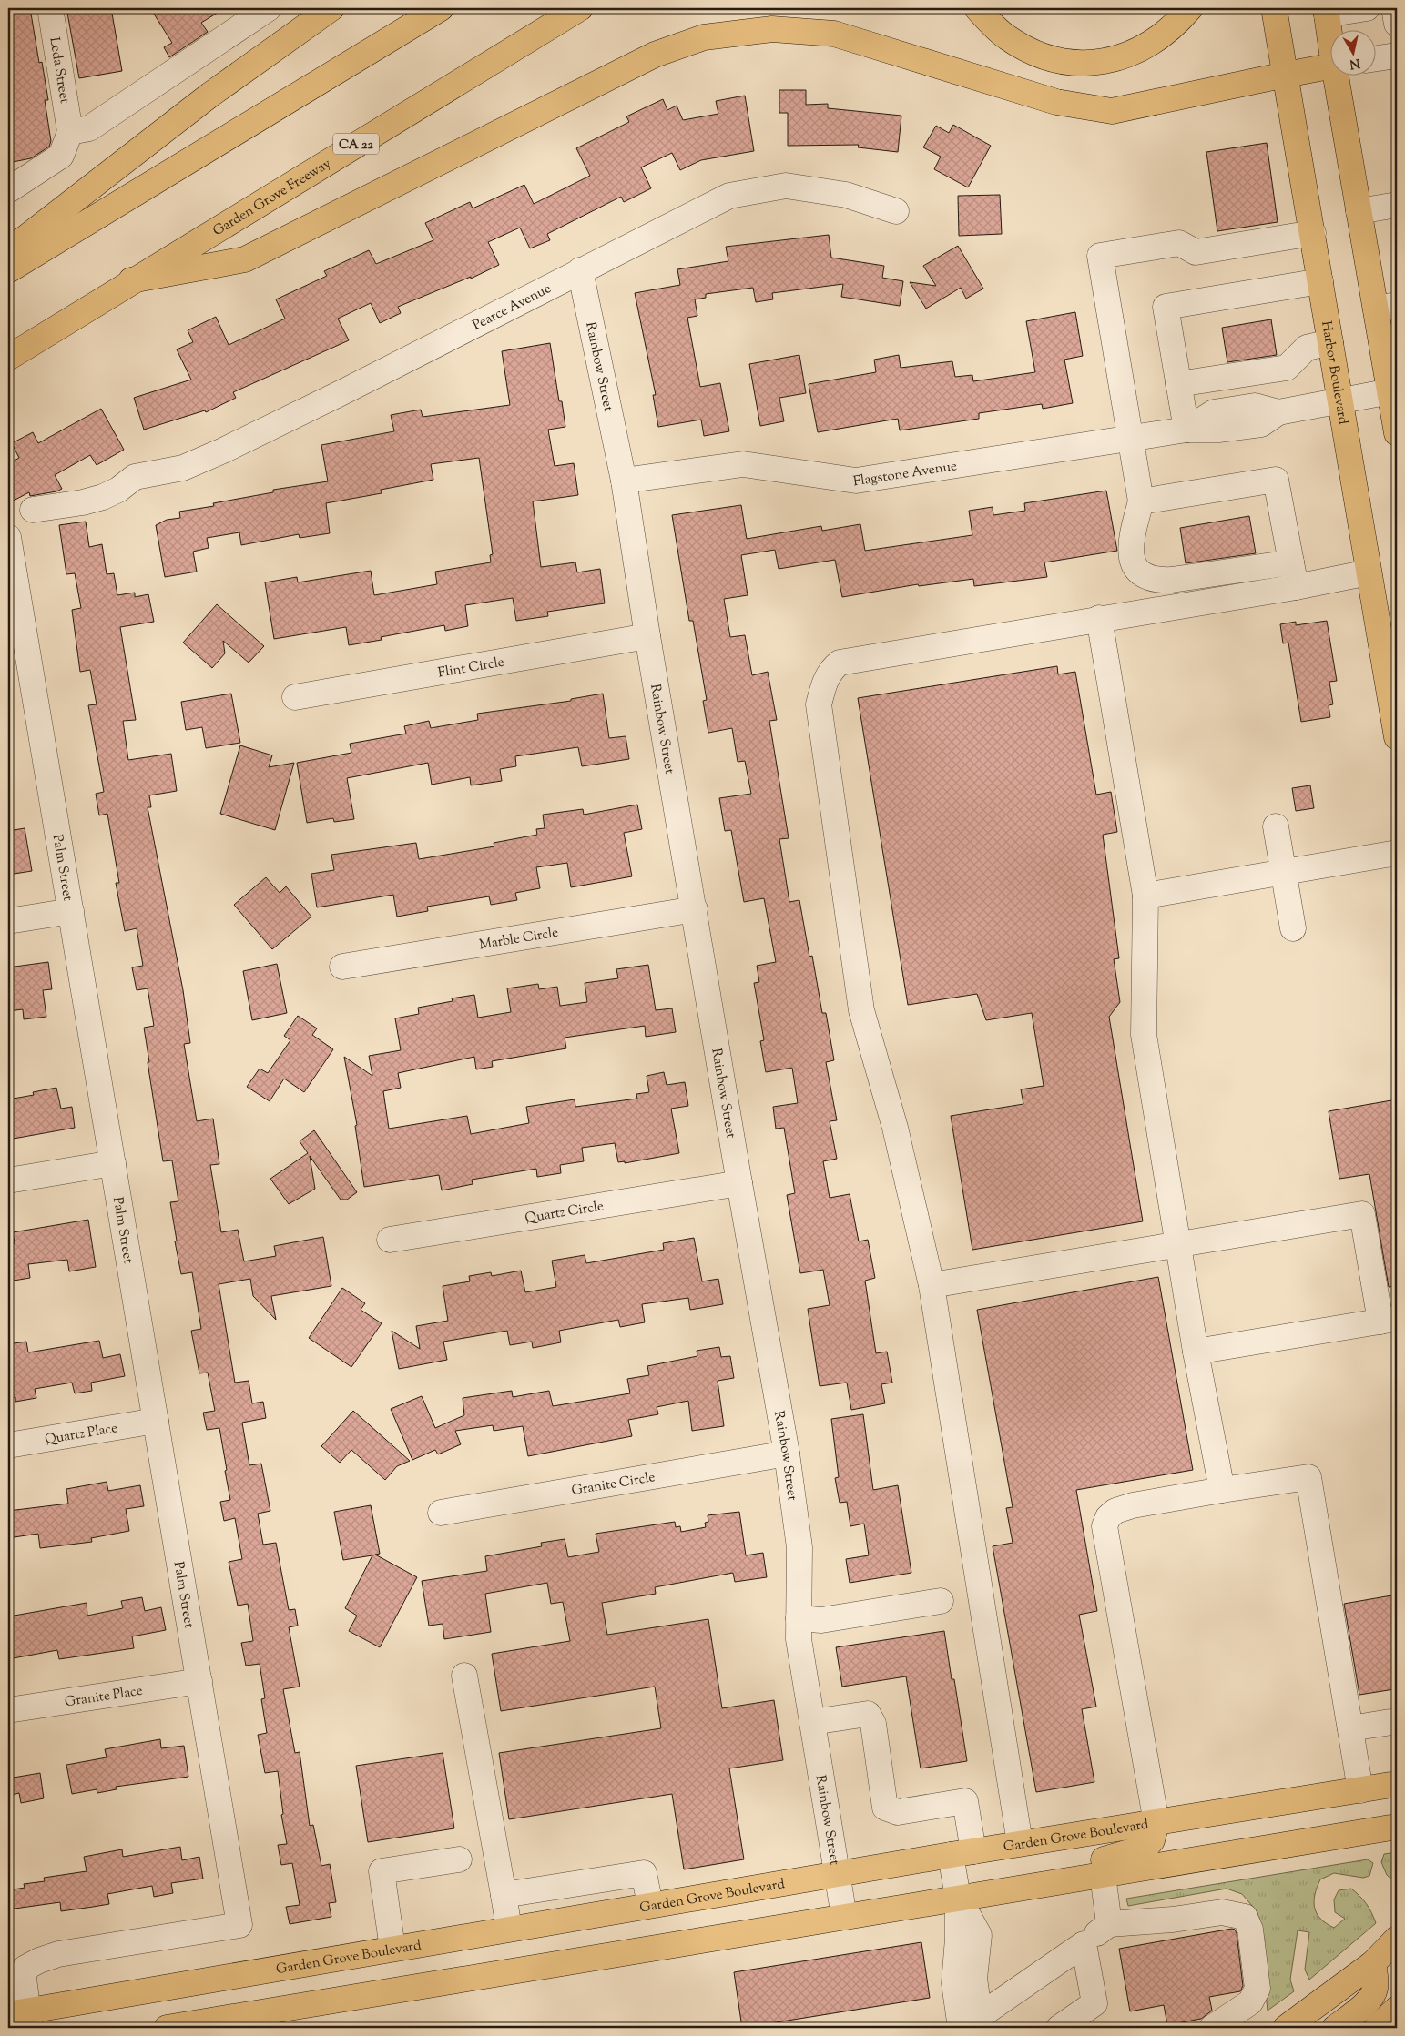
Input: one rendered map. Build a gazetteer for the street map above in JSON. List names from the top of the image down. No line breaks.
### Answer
{"streets":{"main road":["CA 22","Garden Grove Freeway","Harbor Boulevard","Garden Grove Boulevard"],"street":["Leda Street","Pearce Avenue","Rainbow Street","Flagstone Avenue","Flint Circle","Palm Street","Marble Circle","Quartz Circle","Quartz Place","Granite Circle","Granite Place"]},"crossings":[["Pearce Avenue","Rainbow Street"],["Rainbow Street","Flagstone Avenue"],["Rainbow Street","Flint Circle"],["Rainbow Street","Marble Circle"],["Rainbow Street","Quartz Circle"],["Rainbow Street","Granite Circle"],["Rainbow Street","Garden Grove Boulevard"],["Harbor Boulevard","Flagstone Avenue"],["Palm Street","Quartz Place"],["Palm Street","Granite Place"],["Palm Street","Garden Grove Boulevard"]],"north":"bottom"}
